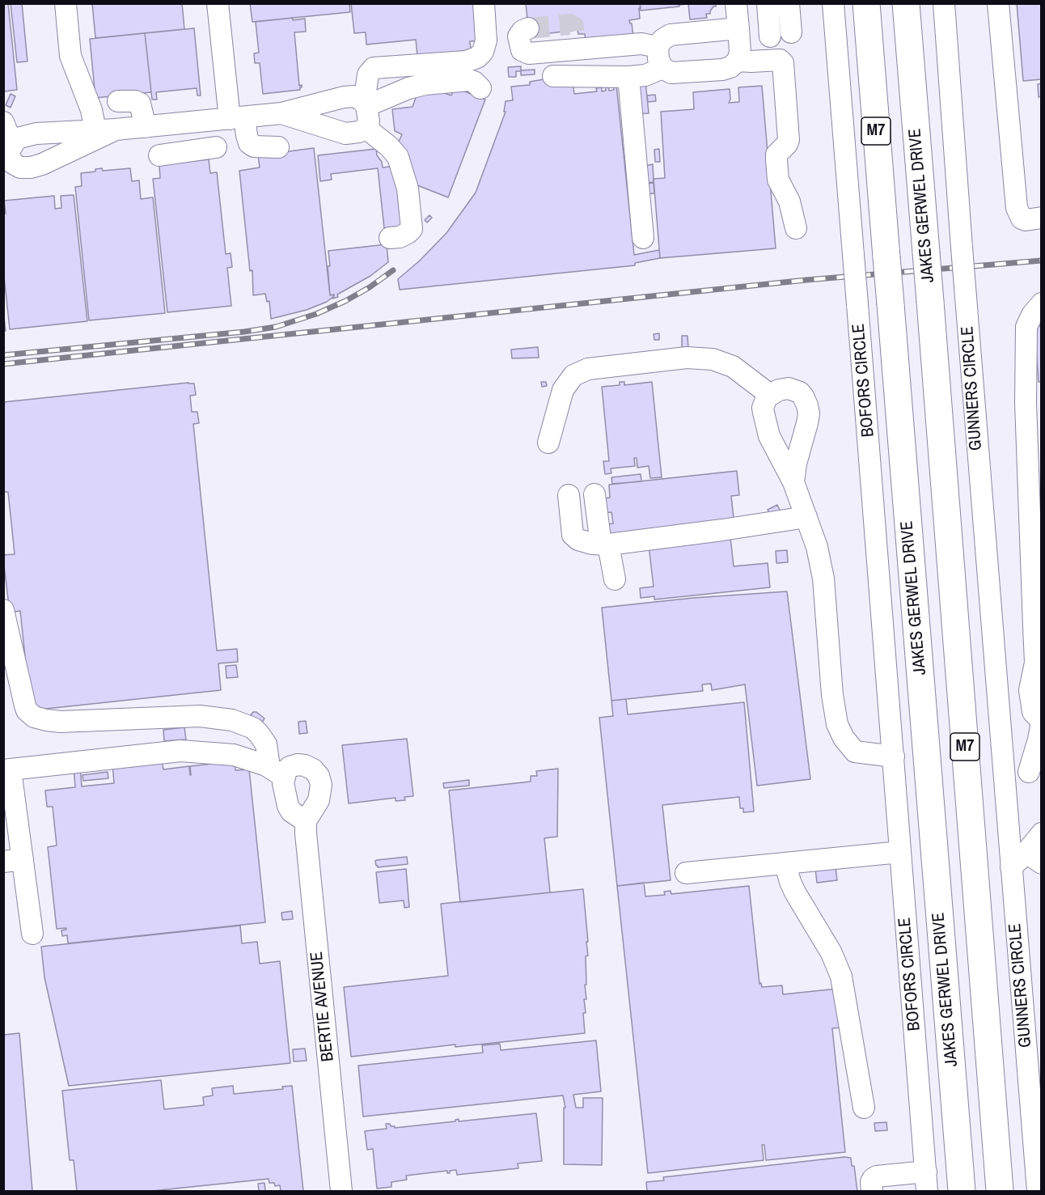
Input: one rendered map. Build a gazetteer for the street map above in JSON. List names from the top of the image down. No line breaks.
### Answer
{"streets":{"highway":["M7","JAKES GERWEL DRIVE"],"street":["BOFORS CIRCLE","GUNNERS CIRCLE","BERTIE AVENUE"]}}
